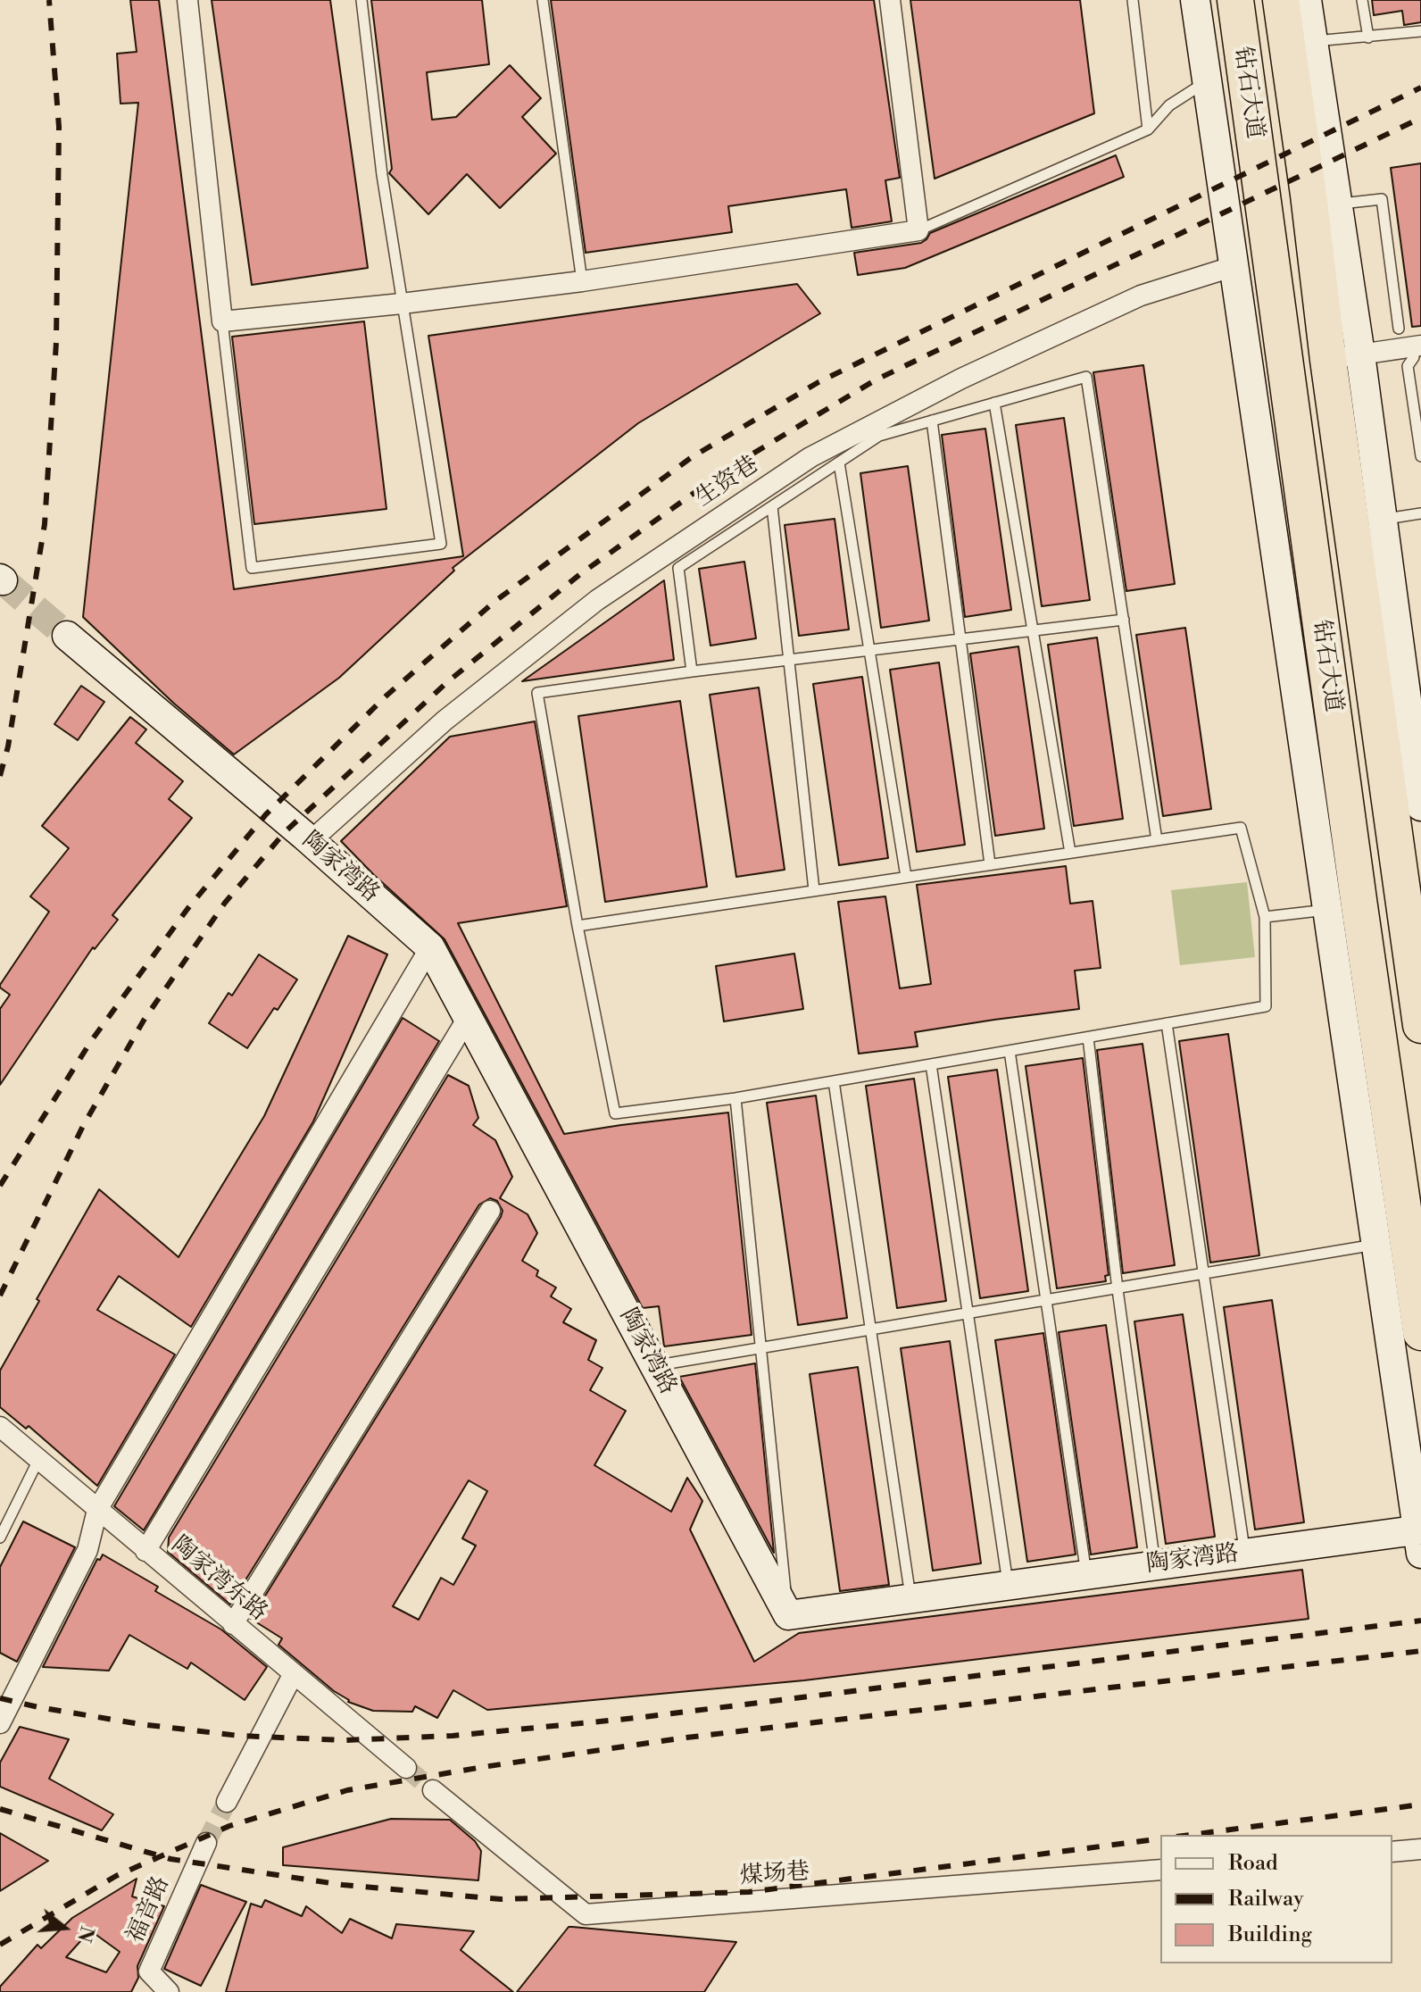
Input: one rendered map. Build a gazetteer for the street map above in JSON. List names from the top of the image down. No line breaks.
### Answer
{"streets":{"highway":["钻石大道"],"street":["生资巷","陶家湾路","陶家湾东路","煤场巷","福音路"]},"crossings":[["生资巷","陶家湾路"]],"legend":["Road","Railway","Building"],"north":"right"}
